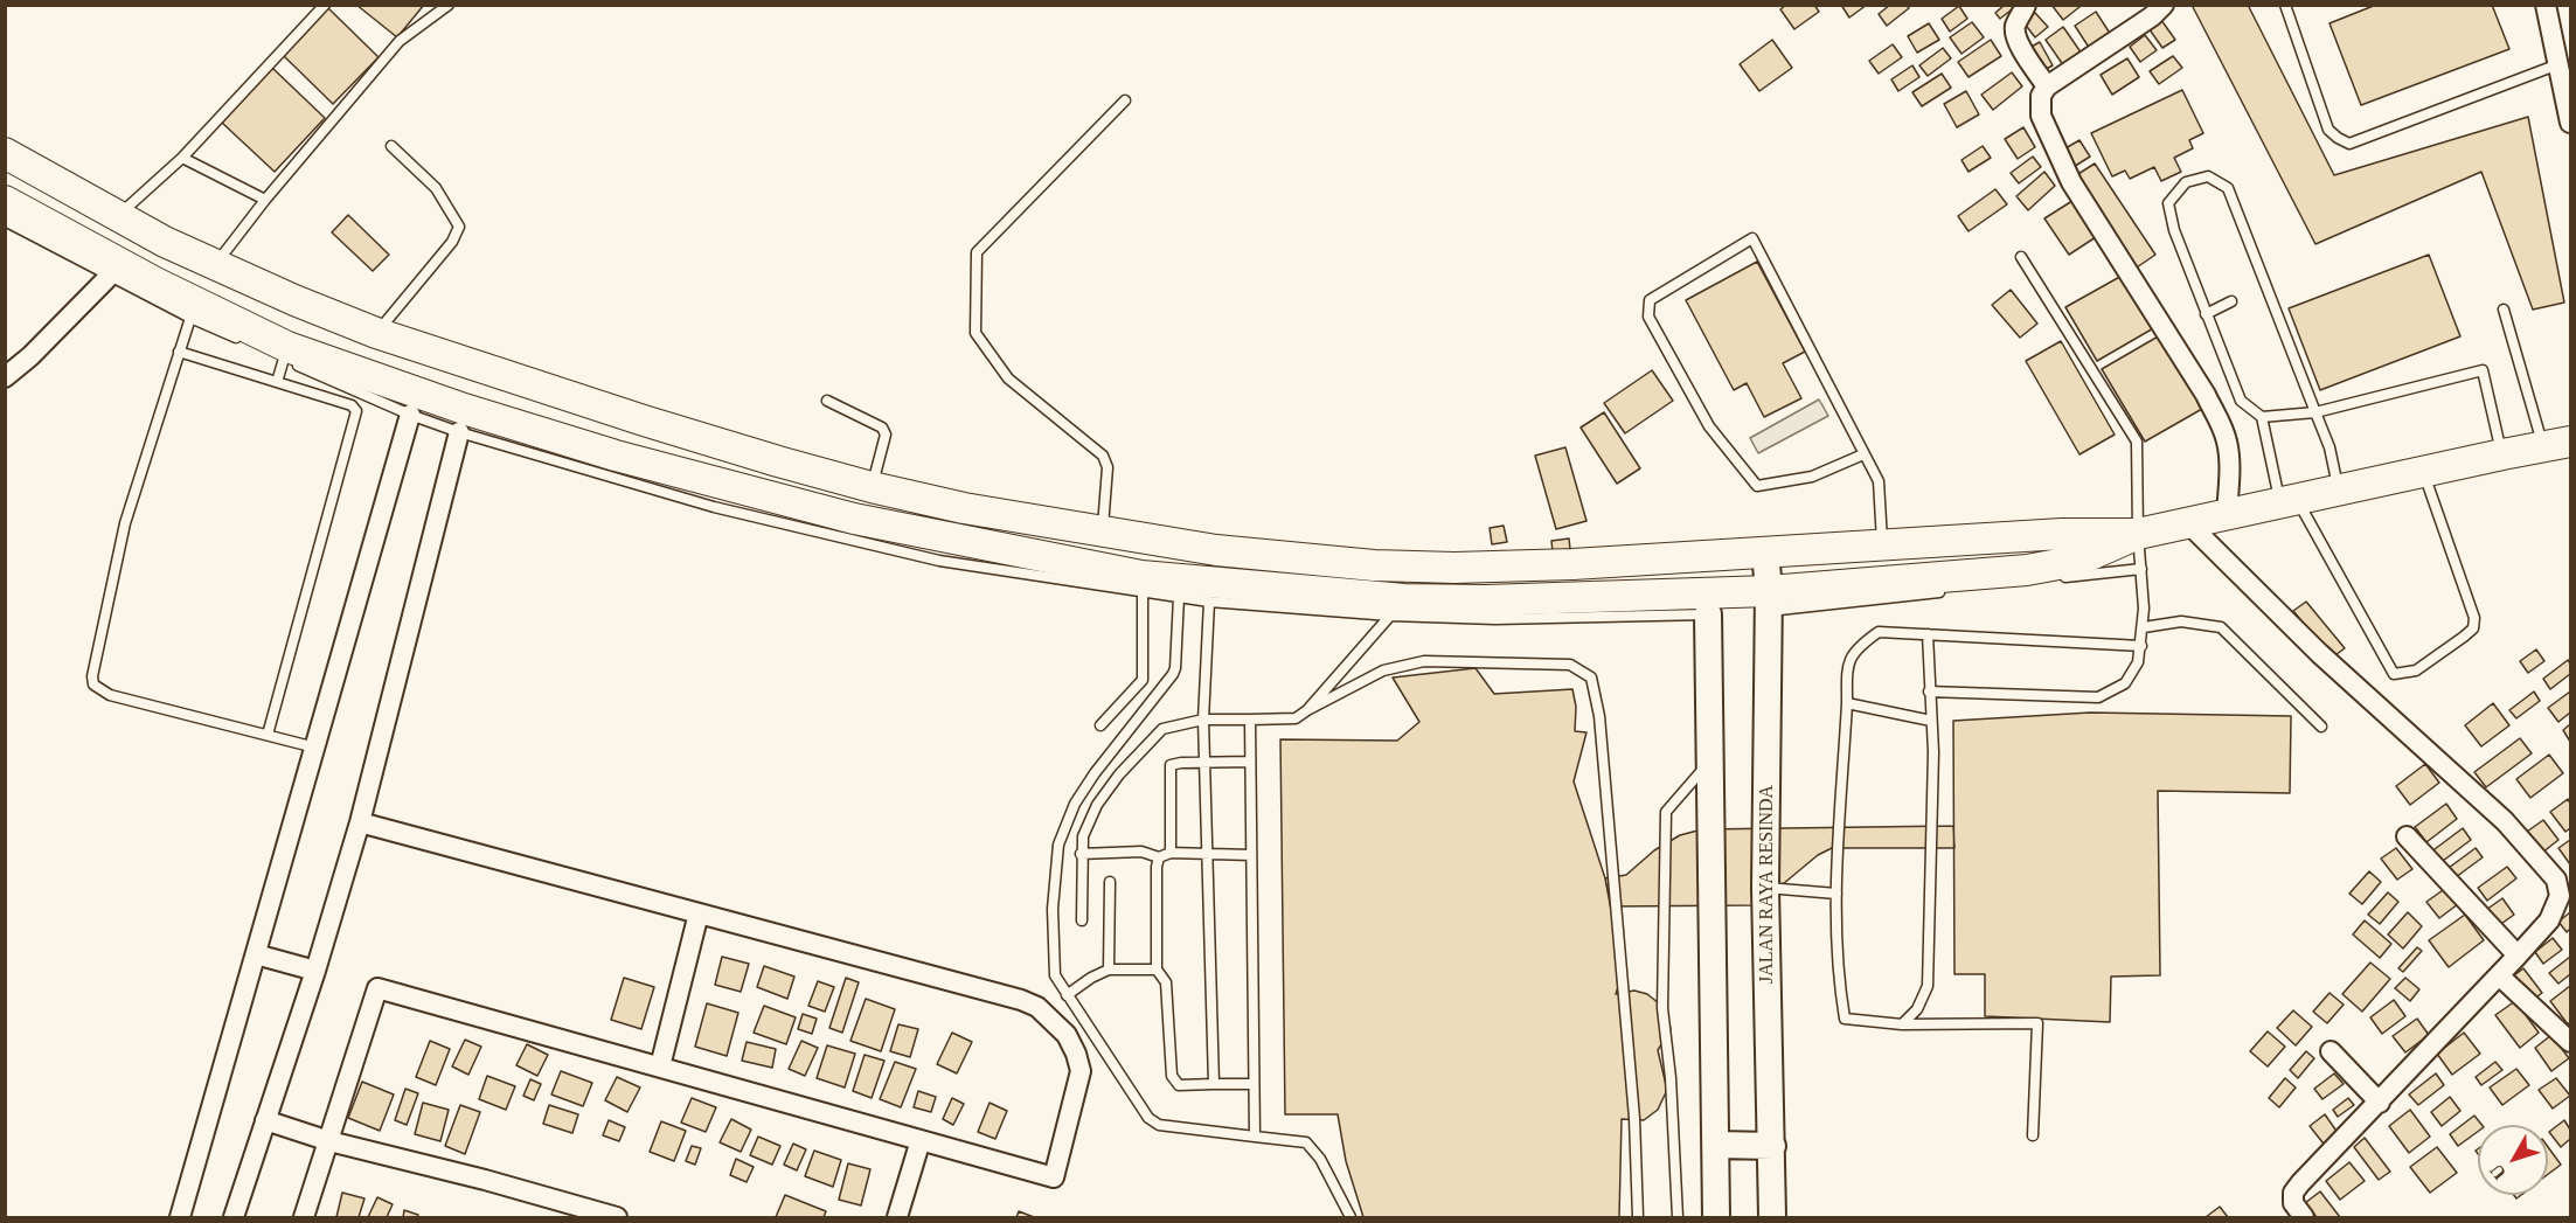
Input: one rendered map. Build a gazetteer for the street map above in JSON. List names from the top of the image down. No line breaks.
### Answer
{"streets":{"street":["JALAN RAYA RESINDA"]},"north":"bottom left"}
